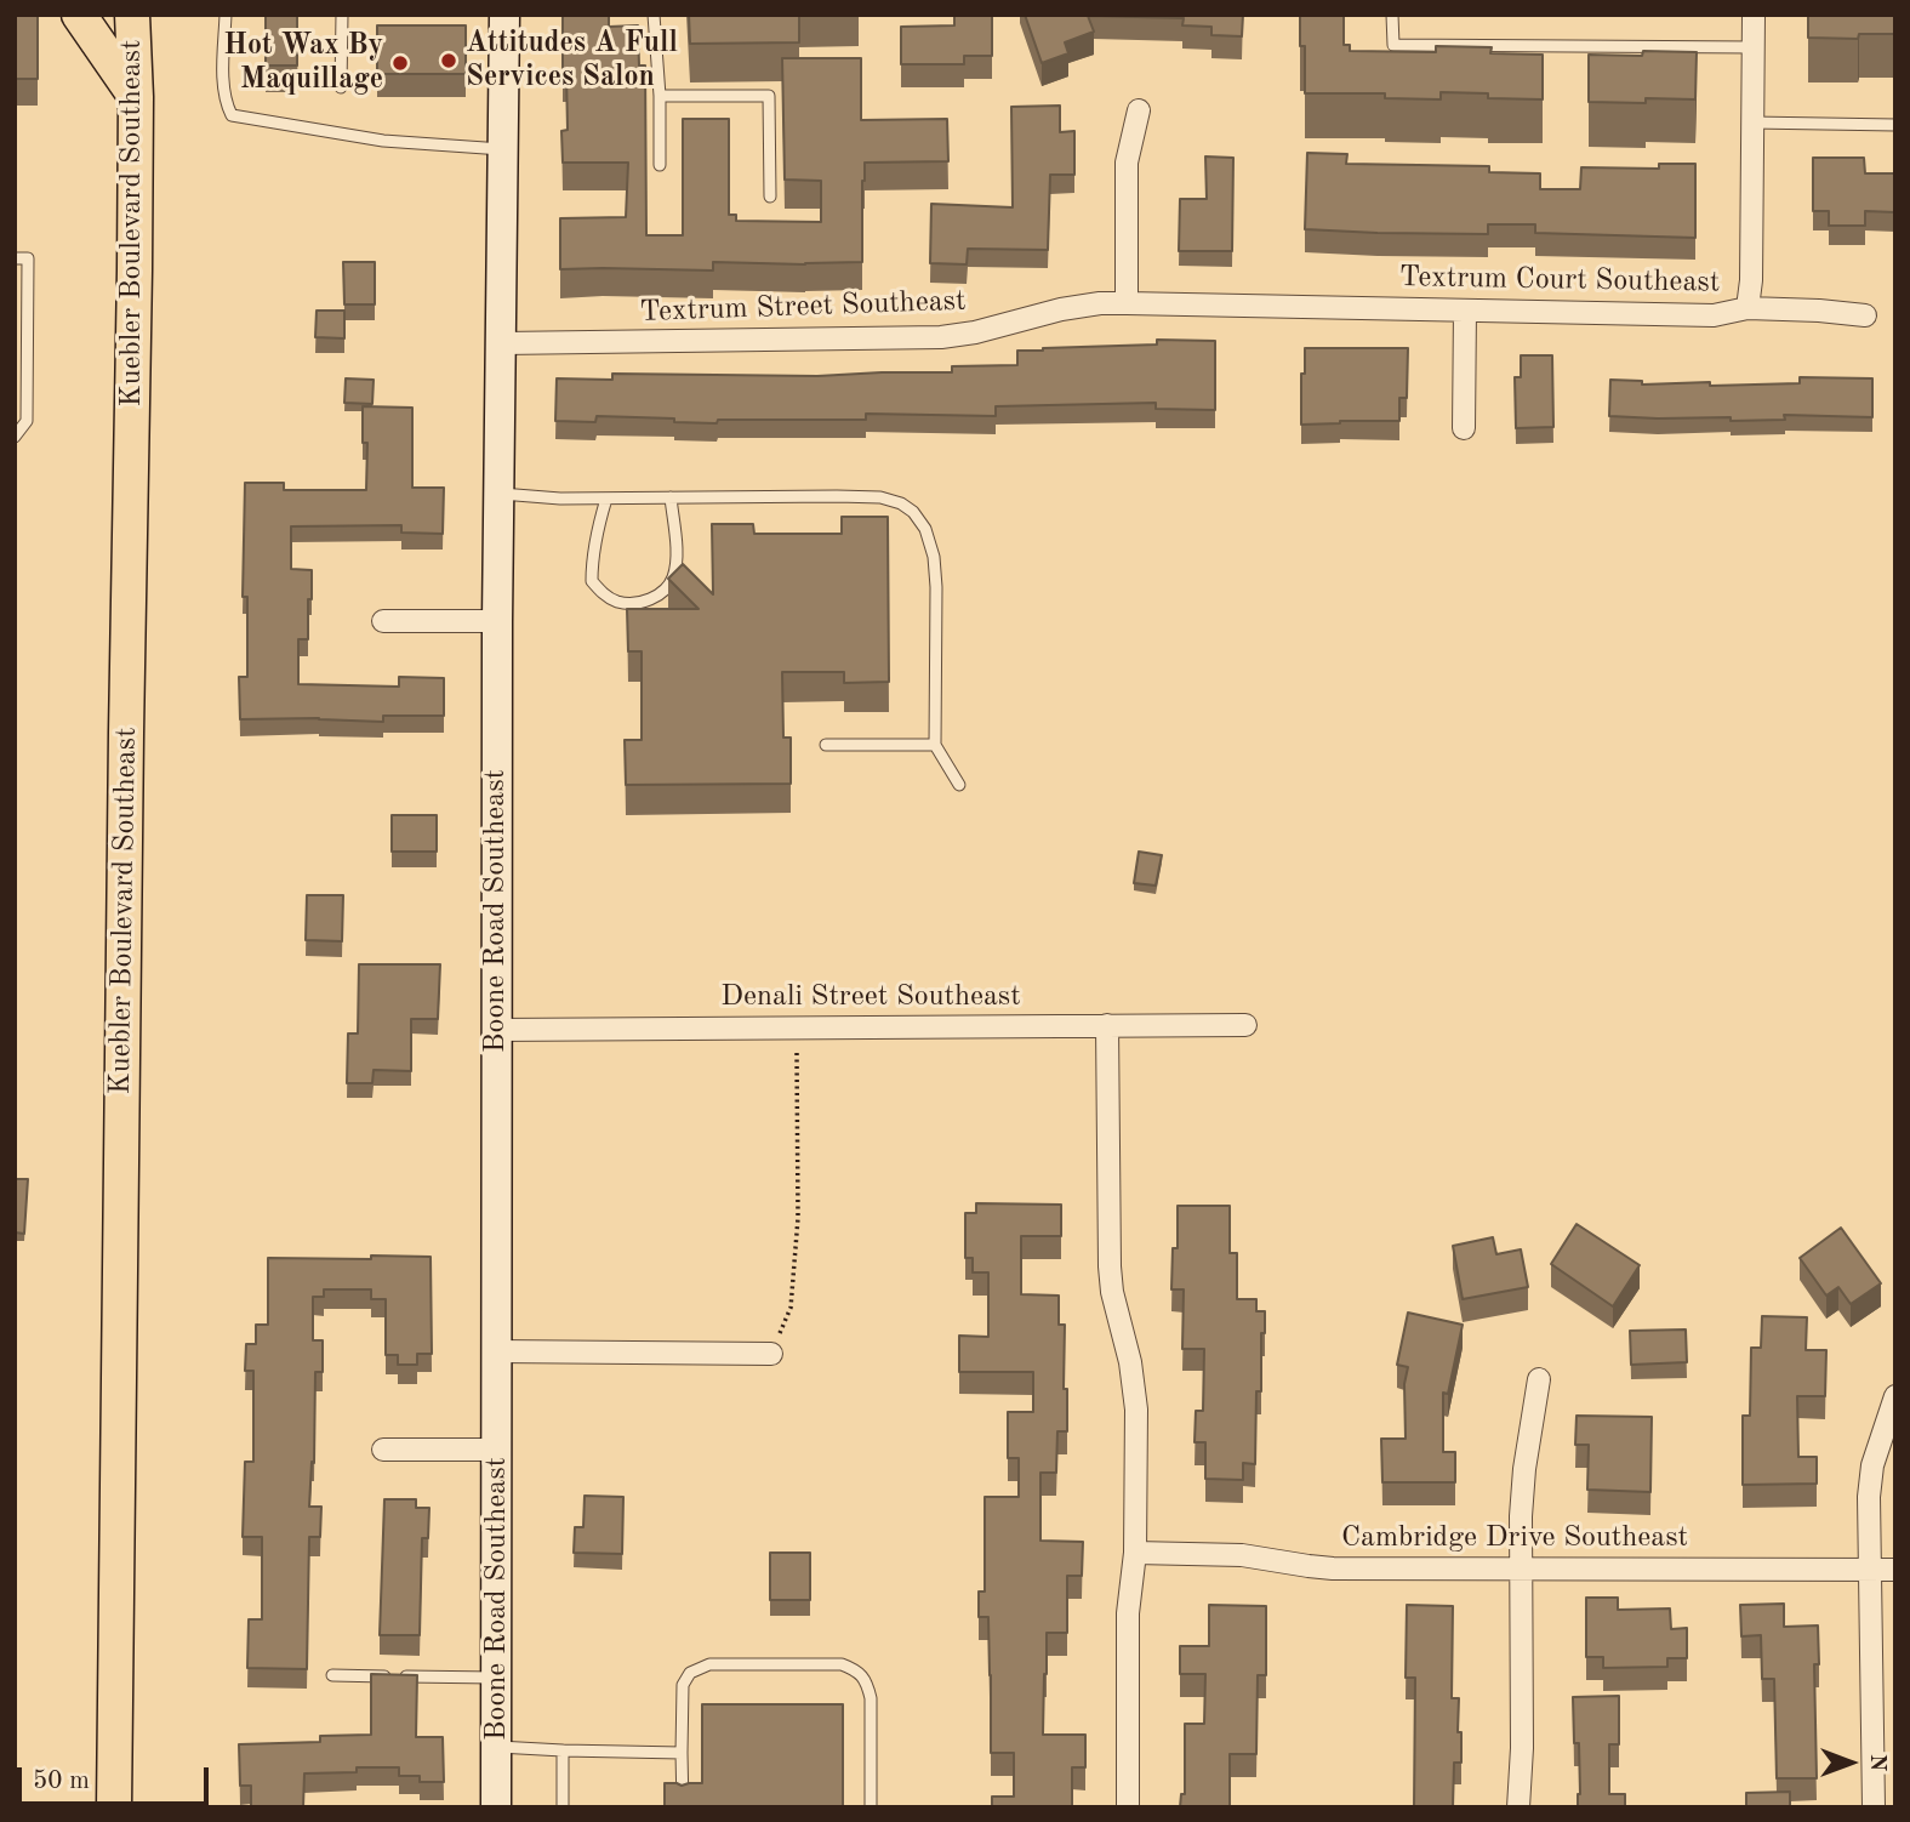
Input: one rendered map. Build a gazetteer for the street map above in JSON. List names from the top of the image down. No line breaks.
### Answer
{"streets":{"main road":["Kuebler Boulevard Southeast"],"street":["Textrum Court Southeast","Textrum Street Southeast","Boone Road Southeast","Denali Street Southeast","Cambridge Drive Southeast"]},"crossings":[["Textrum Court Southeast","Textrum Street Southeast"],["Textrum Street Southeast","Boone Road Southeast"],["Boone Road Southeast","Denali Street Southeast"]],"places":["Attitudes A Full Services Salon","Hot Wax By Maquillage"],"scale_bar":"50 m","north":"right"}
